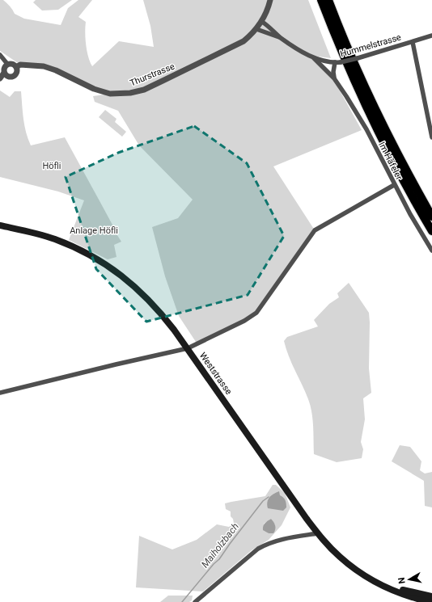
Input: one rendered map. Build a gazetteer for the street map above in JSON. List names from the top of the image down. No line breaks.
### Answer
{"streets":{"main road":["Weststrasse"],"street":["Hummelstrasse","Thurstrasse","Im Häfeler"]},"crossings":[["Hummelstrasse","Thurstrasse"],["Hummelstrasse","Im Häfeler"]],"water":["Maiholzbach"],"parks":["Höfli","Anlage Höfli"],"north":"left"}
